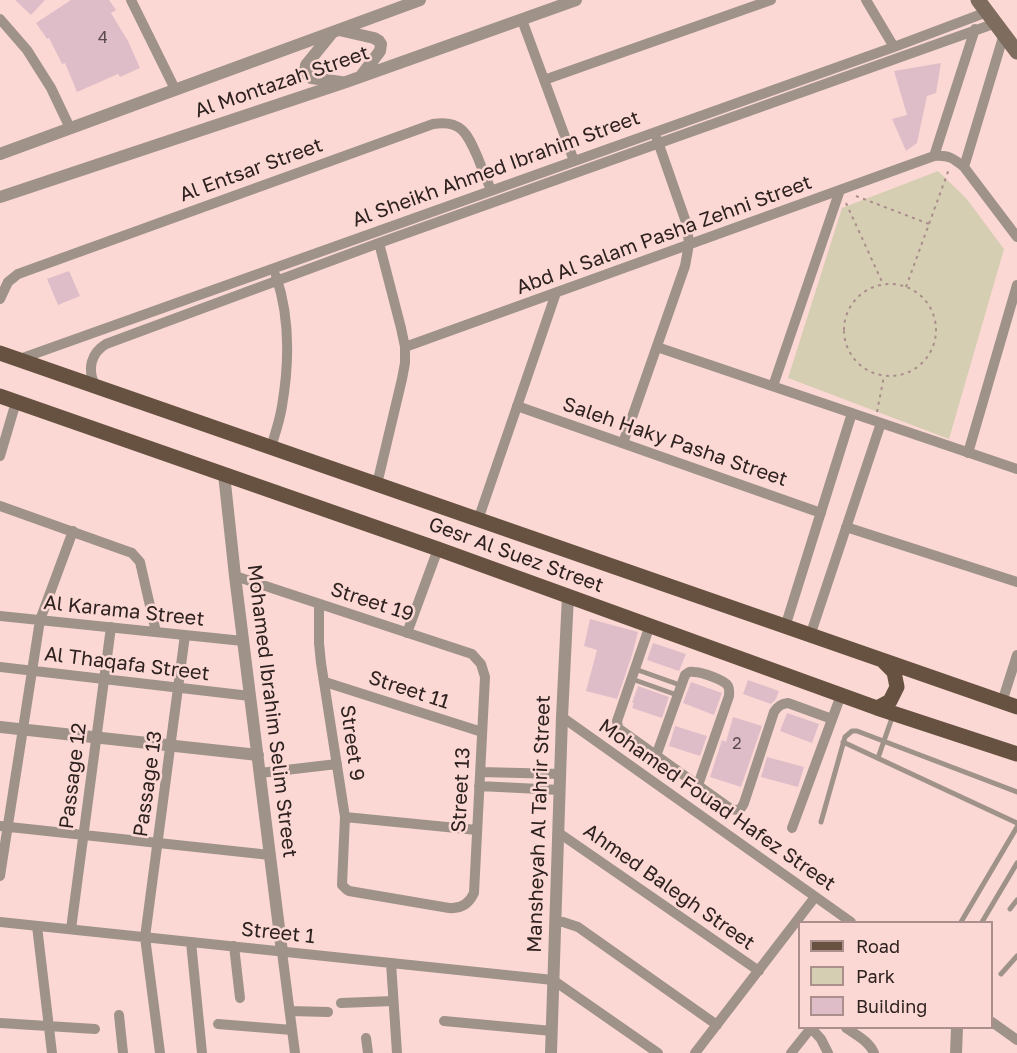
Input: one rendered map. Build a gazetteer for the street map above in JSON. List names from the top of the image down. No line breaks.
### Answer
{"streets":{"main road":["Gesr Al Suez Street"],"street":["Al Montazah Street","Al Sheikh Ahmed Ibrahim Street","Al Entsar Street","Abd Al Salam Pasha Zehni Street","Saleh Haky Pasha Street","Street 19","Al Karama Street","Al Thaqafa Street","Street 11","Mohamed Ibrahim Selim Street","Street 9","Passage 12","Passage 13","Street 13","Mohamed Fouad Hafez Street","Mansheyah Al Tahrir Street","Ahmed Balegh Street","Street 1"]},"crossings":[["Al Sheikh Ahmed Ibrahim Street","Al Entsar Street"],["Al Sheikh Ahmed Ibrahim Street","Gesr Al Suez Street"],["Gesr Al Suez Street","Mohamed Ibrahim Selim Street"],["Gesr Al Suez Street","Mansheyah Al Tahrir Street"],["Street 19","Mohamed Ibrahim Selim Street"],["Street 19","Street 9"],["Street 19","Street 13"],["Al Karama Street","Mohamed Ibrahim Selim Street"],["Al Karama Street","Passage 12"],["Al Karama Street","Passage 13"],["Al Thaqafa Street","Mohamed Ibrahim Selim Street"],["Al Thaqafa Street","Passage 12"],["Al Thaqafa Street","Passage 13"],["Street 11","Street 9"],["Street 11","Street 13"],["Mohamed Ibrahim Selim Street","Street 1"],["Street 9","Street 13"],["Passage 12","Street 1"],["Passage 13","Street 1"],["Mohamed Fouad Hafez Street","Mansheyah Al Tahrir Street"],["Mansheyah Al Tahrir Street","Ahmed Balegh Street"],["Mansheyah Al Tahrir Street","Street 1"]],"house_numbers":["4","2"],"legend":["Road","Park","Building"]}
